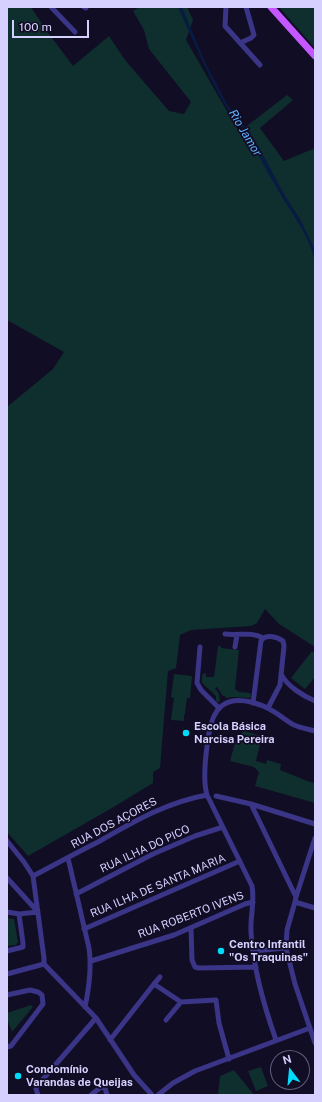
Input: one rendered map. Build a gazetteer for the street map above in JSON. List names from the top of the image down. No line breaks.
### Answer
{"streets":{"street":["RUA DOS AÇORES","RUA ILHA DO PICO","RUA ILHA DE SANTA MARIA","RUA ROBERTO IVENS"]},"water":["Rio Jamor"],"places":["Escola Básica Narcisa Pereira","Centro Infantil \"Os Traquinas\"","Condomínio Varandas de Queijas"],"scale_bar":"100 m","north":"top"}
